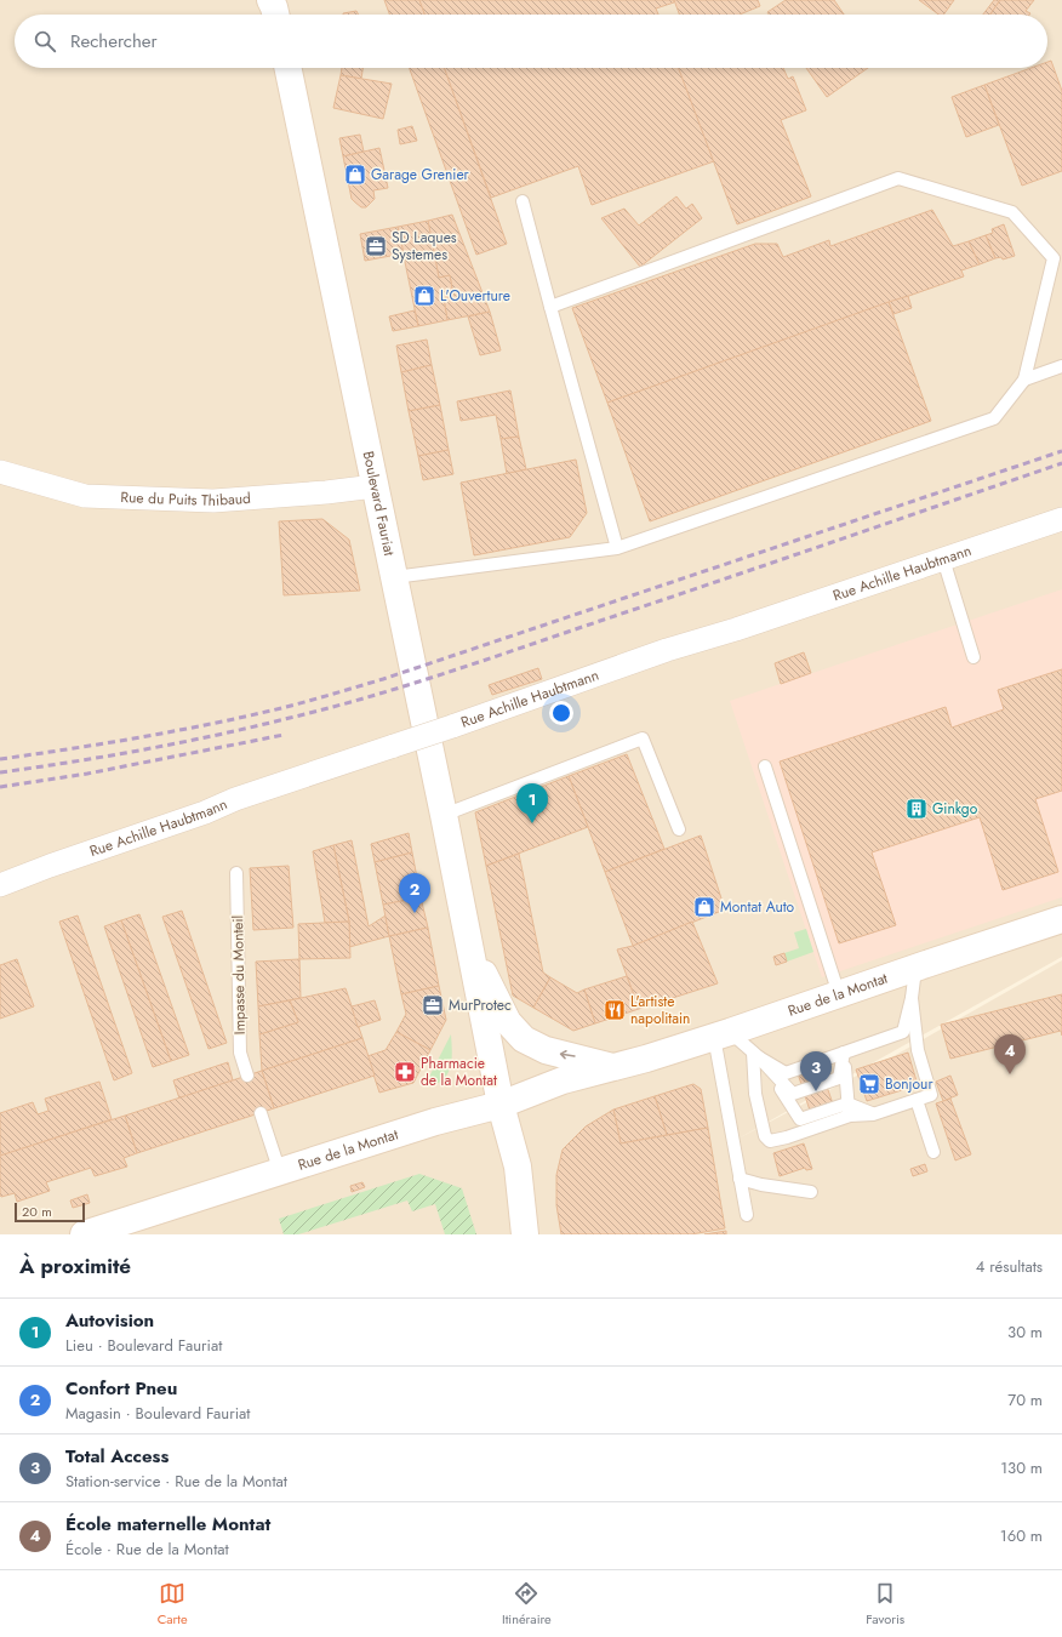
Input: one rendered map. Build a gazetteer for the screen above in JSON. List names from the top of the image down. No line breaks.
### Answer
{"streets":{"main road":["Boulevard Fauriat","Rue de la Montat"],"street":["Rue du Puits Thibaud","Rue Achille Haubtmann"],"lane":["Impasse du Monteil"]},"crossings":[["Rue du Puits Thibaud","Boulevard Fauriat"],["Boulevard Fauriat","Rue de la Montat"]],"places":{"shop":["Garage Grenier","L'Ouverture","Montat Auto"],"office":["SD Laques Systemes","MurProtec"],"building":["Ginkgo"],"restaurant":["L'artiste napolitain"],"pharmacy":["Pharmacie de la Montat"],"supermarket":["Bonjour"]},"scale_bar":"20 m","page":{"search":"Rechercher","pins":["1","2","4","3"],"scale":"20 m","heading":["À proximité","4 résultats"],"list":[{"mark":"1","name":"Autovision","note":"Lieu · Boulevard Fauriat","value":"30 m"},{"mark":"2","name":"Confort Pneu","note":"Magasin · Boulevard Fauriat","value":"70 m"},{"mark":"3","name":"Total Access","note":"Station-service · Rue de la Montat","value":"130 m"},{"mark":"4","name":"École maternelle Montat","note":"École · Rue de la Montat","value":"160 m"}],"nav":["Carte","Itinéraire","Favoris"]}}
